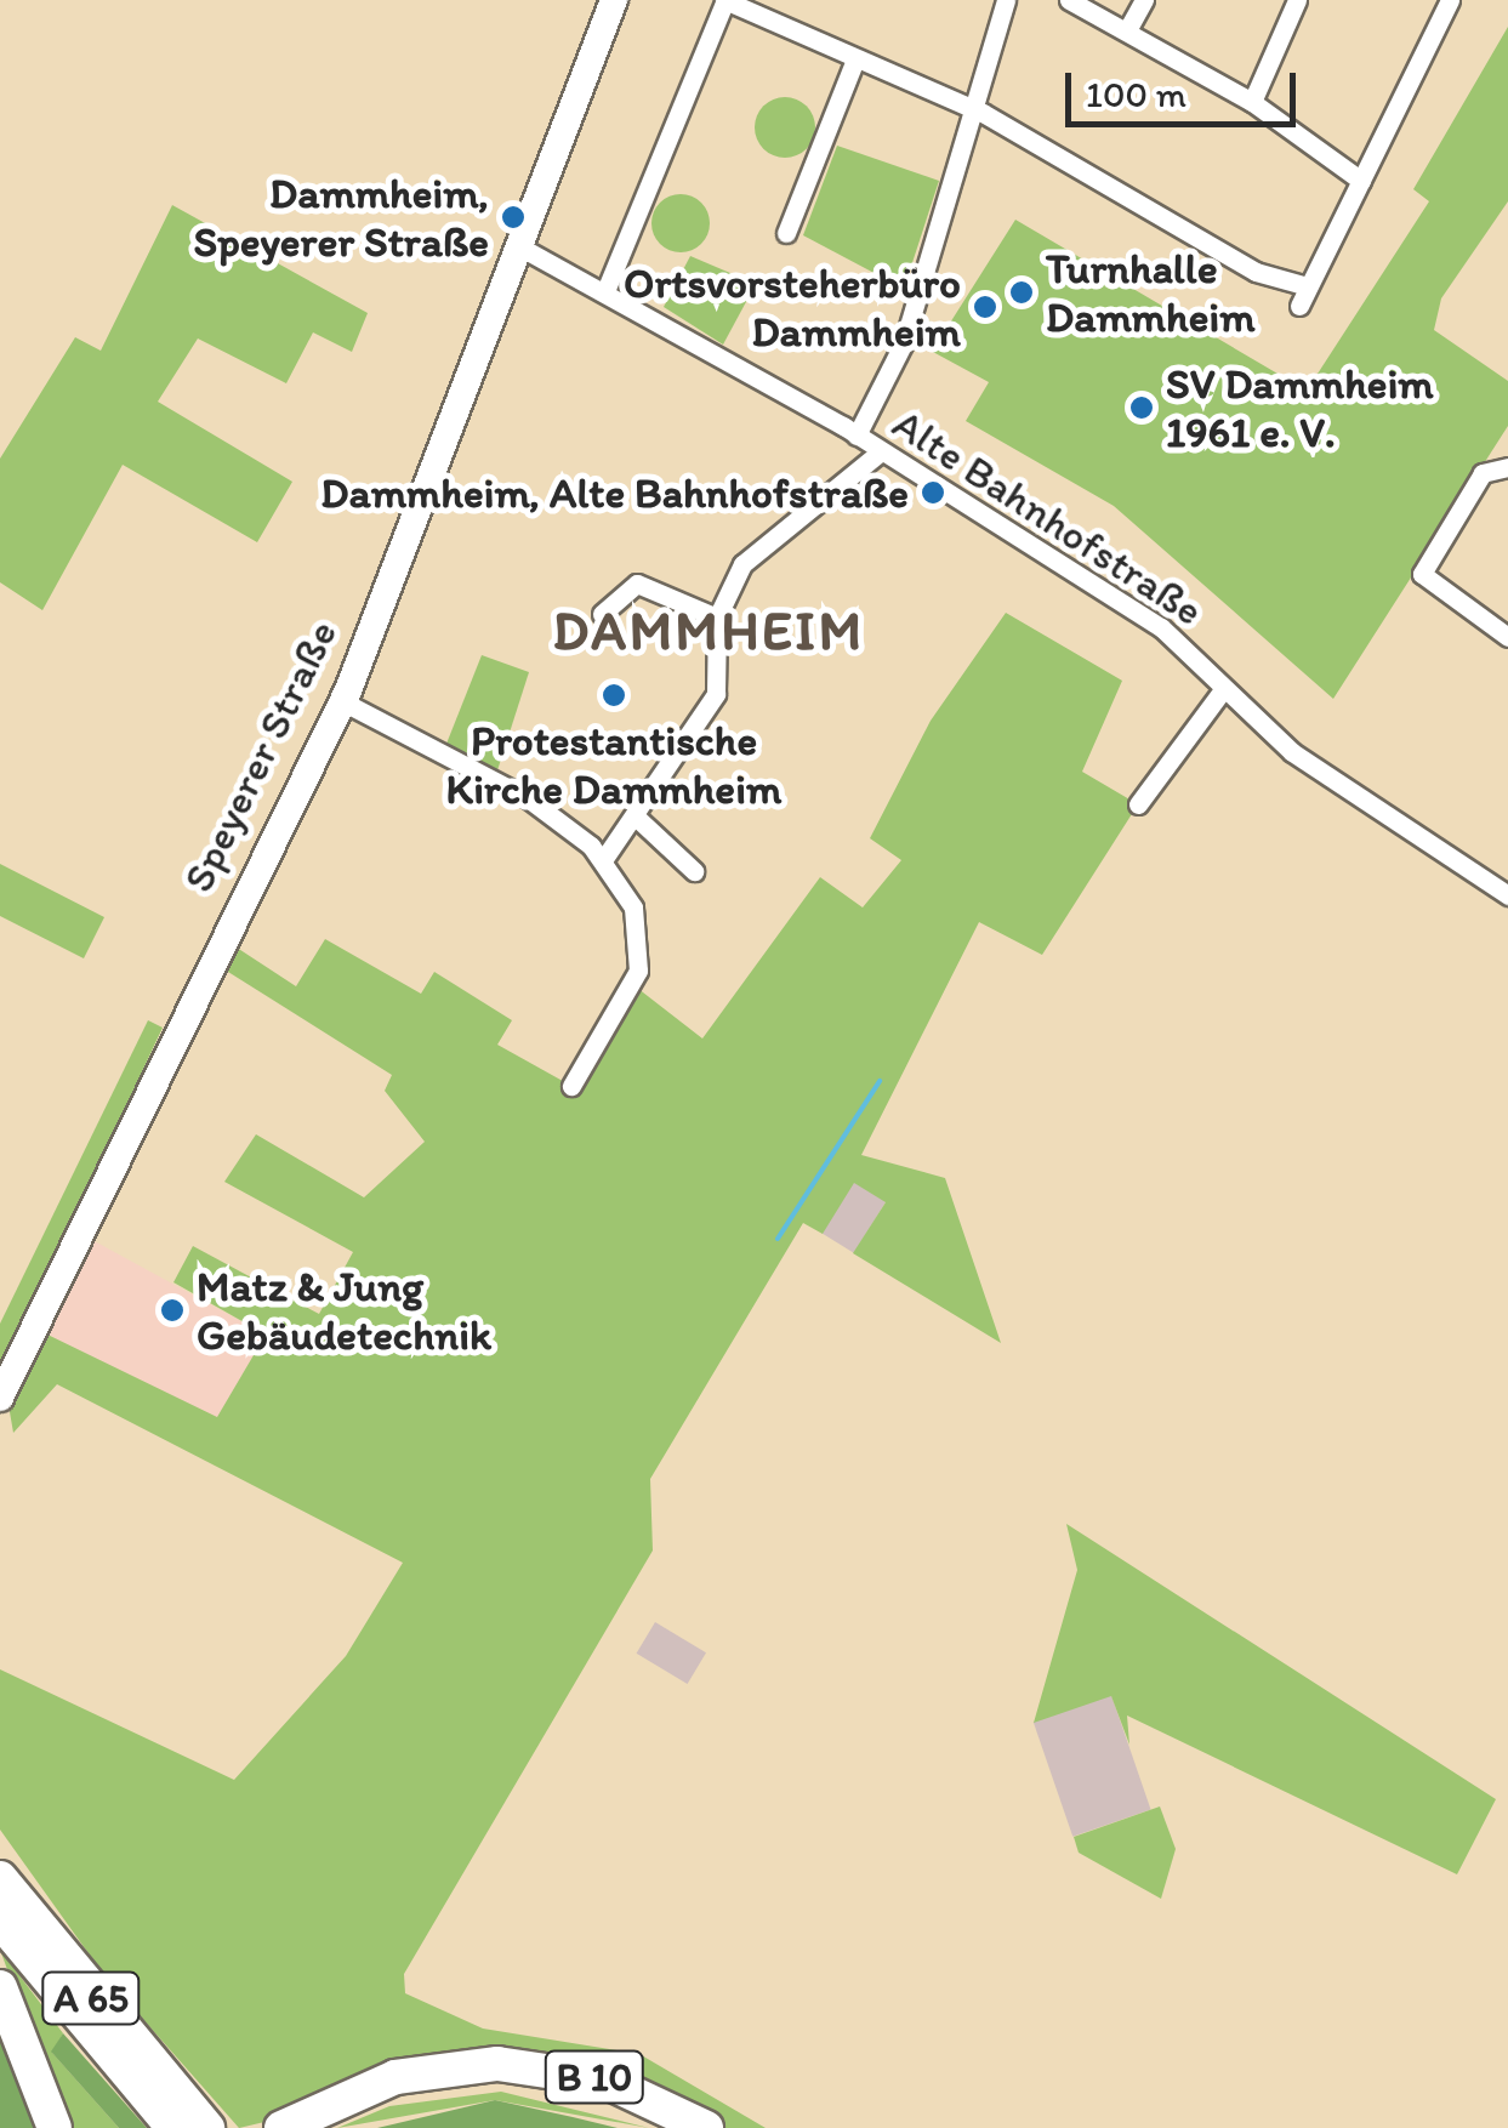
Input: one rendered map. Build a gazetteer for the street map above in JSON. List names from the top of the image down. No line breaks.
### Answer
{"streets":{"highway":["A 65","B 10"],"street":["Alte Bahnhofstraße","Speyerer Straße"]},"crossings":[["Alte Bahnhofstraße","Speyerer Straße"]],"districts":["DAMMHEIM"],"places":["Dammheim, Speyerer Straße","Turnhalle Dammheim","Ortsvorsteherbüro Dammheim","SV Dammheim 1961 e. V.","Dammheim, Alte Bahnhofstraße","Protestantische Kirche Dammheim","Matz & Jung Gebäudetechnik"],"scale_bar":"100 m"}
